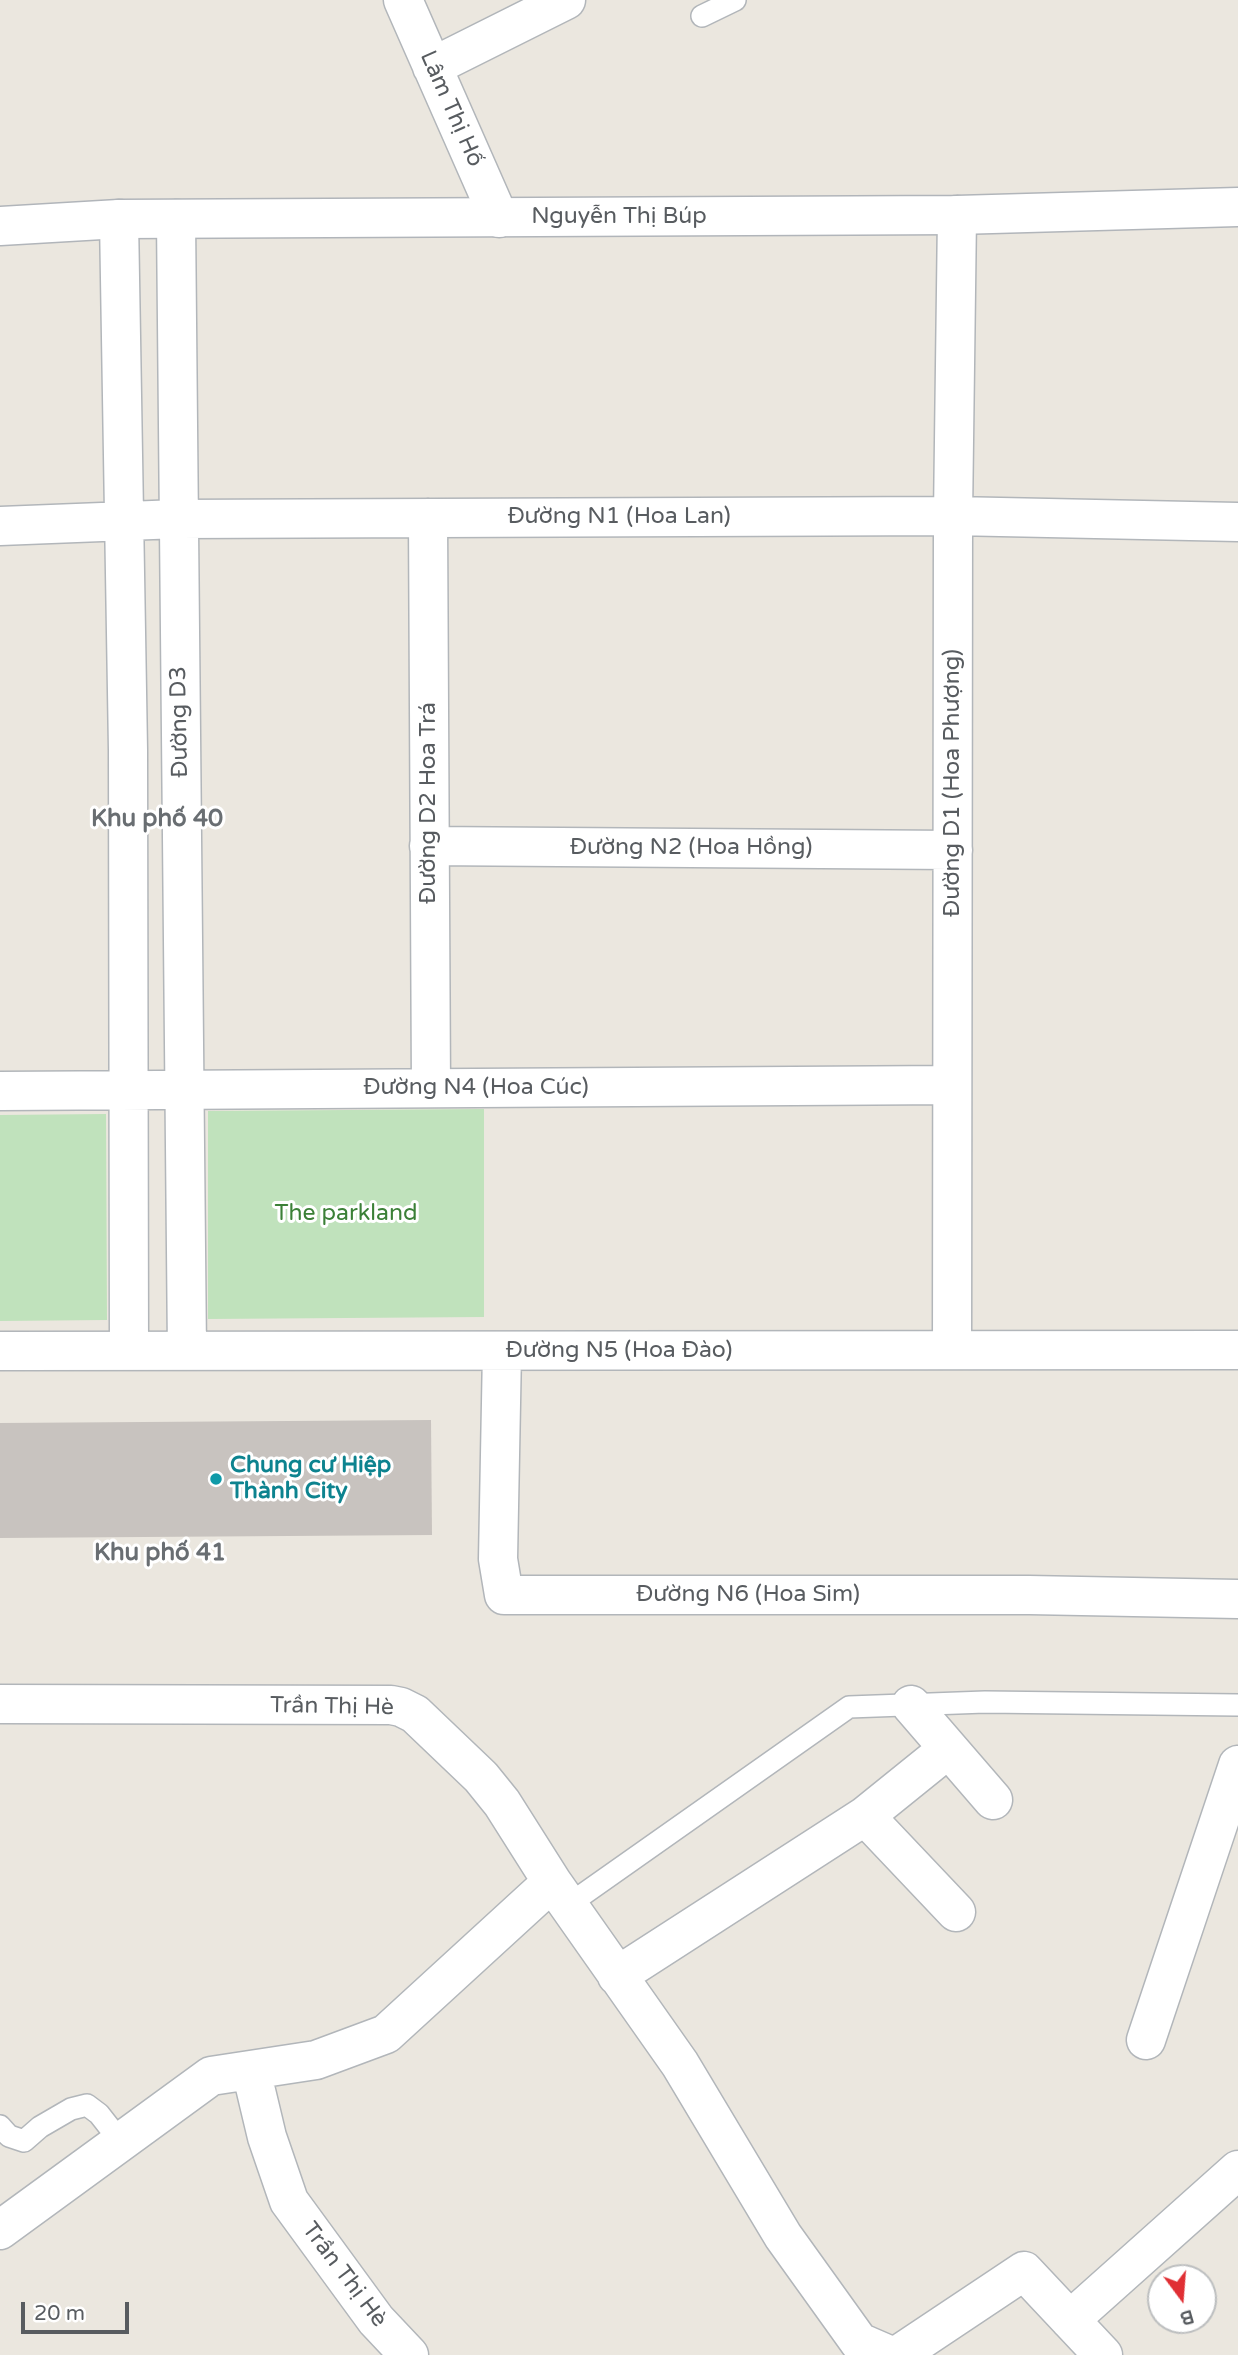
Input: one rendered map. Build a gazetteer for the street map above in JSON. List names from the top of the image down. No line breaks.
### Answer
{"streets":{"street":["Lâm Thị Hố","Nguyễn Thị Búp","Đường N1 (Hoa Lan)","Đường D3","Đường D1 (Hoa Phượng)","Đường D2 Hoa Trá","Đường N2 (Hoa Hồng)","Đường N4 (Hoa Cúc)","Đường N5 (Hoa Đào)","Đường N6 (Hoa Sim)","Trần Thị Hè"]},"crossings":[["Lâm Thị Hố","Nguyễn Thị Búp"],["Nguyễn Thị Búp","Đường D3"],["Nguyễn Thị Búp","Đường D1 (Hoa Phượng)"],["Đường N1 (Hoa Lan)","Đường D3"],["Đường N1 (Hoa Lan)","Đường D1 (Hoa Phượng)"],["Đường N1 (Hoa Lan)","Đường D2 Hoa Trá"],["Đường D3","Đường N4 (Hoa Cúc)"],["Đường D3","Đường N5 (Hoa Đào)"],["Đường D1 (Hoa Phượng)","Đường N2 (Hoa Hồng)"],["Đường D1 (Hoa Phượng)","Đường N4 (Hoa Cúc)"],["Đường D1 (Hoa Phượng)","Đường N5 (Hoa Đào)"],["Đường D2 Hoa Trá","Đường N2 (Hoa Hồng)"],["Đường D2 Hoa Trá","Đường N4 (Hoa Cúc)"],["Đường N5 (Hoa Đào)","Đường N6 (Hoa Sim)"]],"districts":["Khu phố 40","Khu phố 41"],"parks":["The parkland"],"places":["Chung cư Hiệp Thành City"],"scale_bar":"20 m","north":"bottom"}
